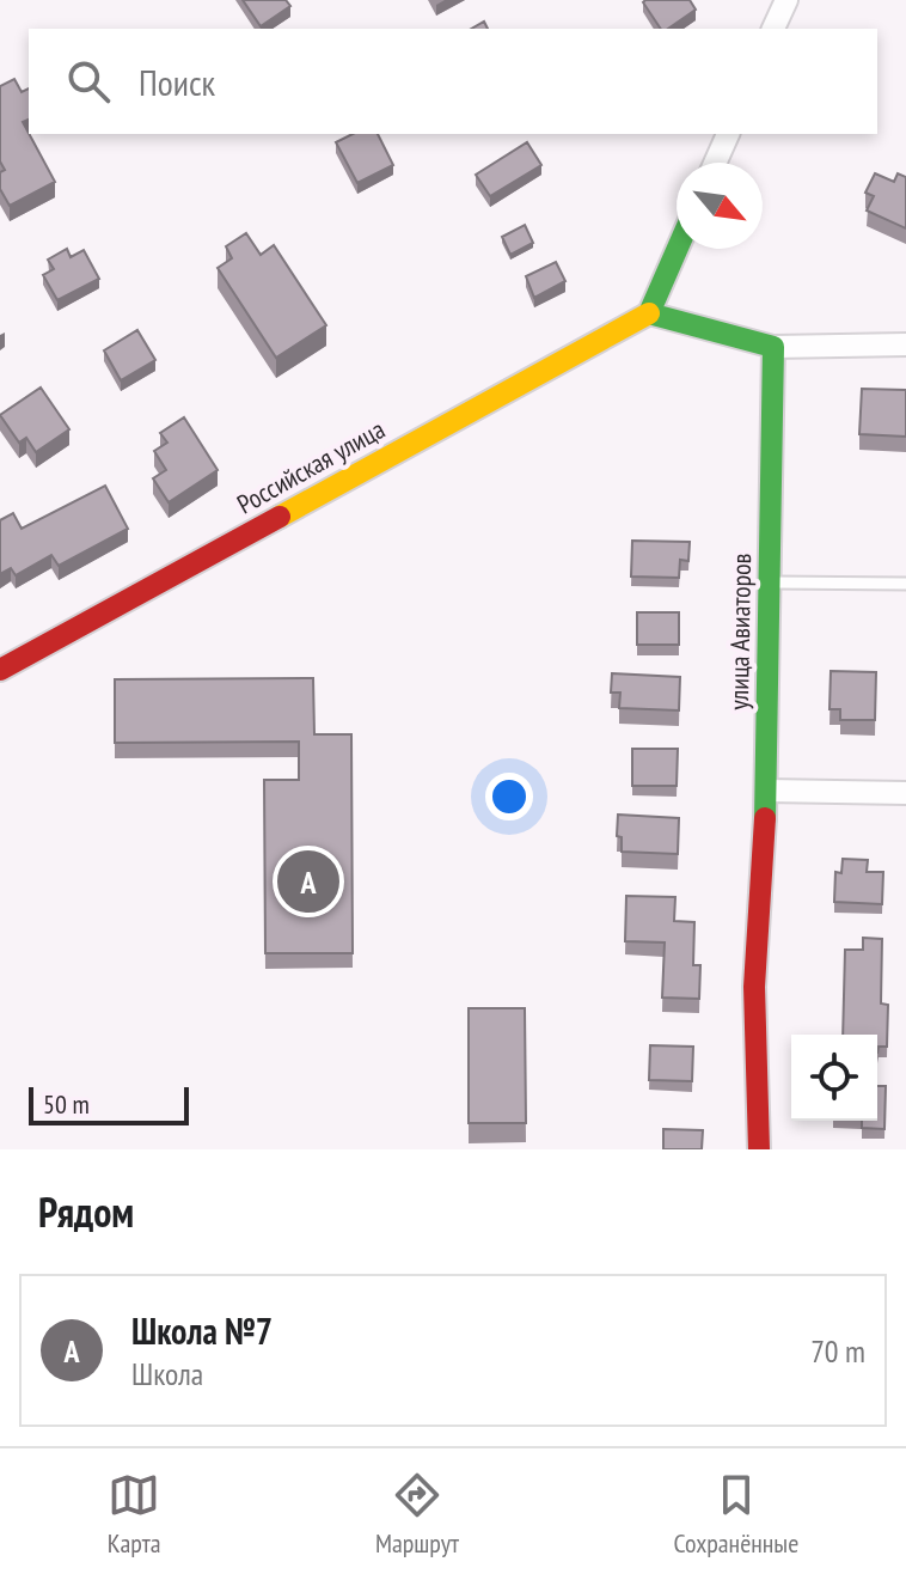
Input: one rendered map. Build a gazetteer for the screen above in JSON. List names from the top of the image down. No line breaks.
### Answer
{"streets":{"street":["Российская улица","улица Авиаторов"]},"scale_bar":"50 m","north":"bottom right","page":{"search":"Поиск","pins":"A","scale":"50 m","heading":"Рядом","list":[{"mark":"A","name":"Школа №7","note":"Школа","value":"70 m"}],"nav":["Карта","Маршрут","Сохранённые"]}}
